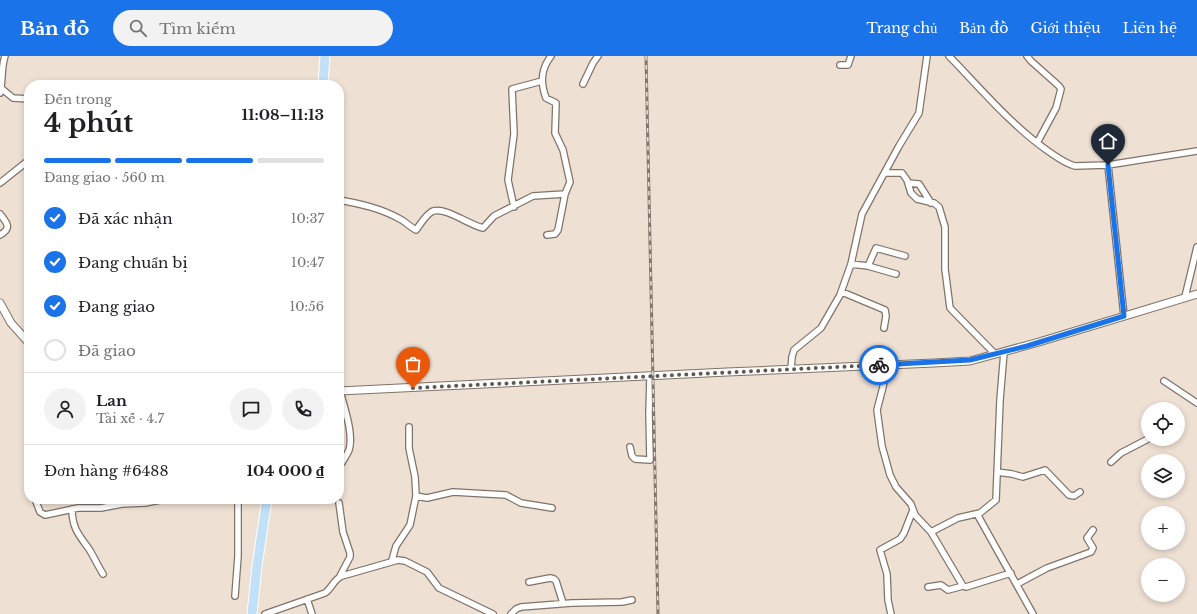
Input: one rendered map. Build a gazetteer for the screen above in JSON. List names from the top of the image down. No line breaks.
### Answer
{"page":{"header":"Bản đồ","search":"Tìm kiếm","nav":["Trang chủ","Bản đồ","Giới thiệu","Liên hệ"],"heading":["4 phút","Đến trong","11:08–11:13"],"panel":["Lan","Tài xế · 4.7","Đơn hàng #6488","104 000 ₫"],"bar":"Đang giao · 560 m","list":[["Đã xác nhận","10:37"],["Đang chuẩn bị","10:47"],["Đang giao","10:56"],"Đã giao"],"map_buttons":["+","−"]}}
